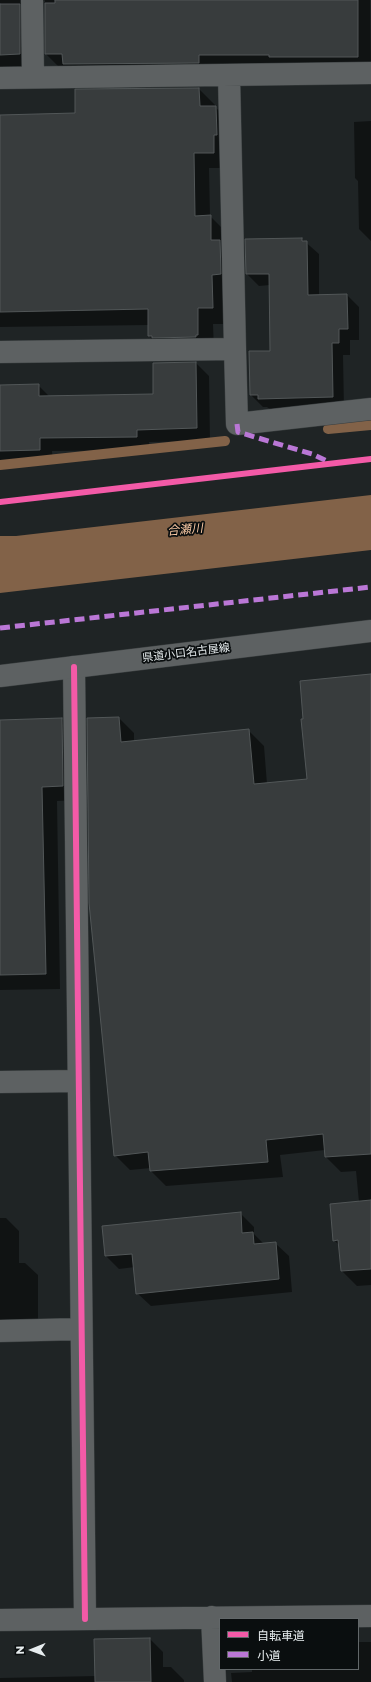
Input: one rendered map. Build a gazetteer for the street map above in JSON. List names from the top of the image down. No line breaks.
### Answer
{"streets":{"street":["県道小口名古屋線"]},"water":["合瀬川"],"legend":["自転車道","小道"],"north":"left"}
